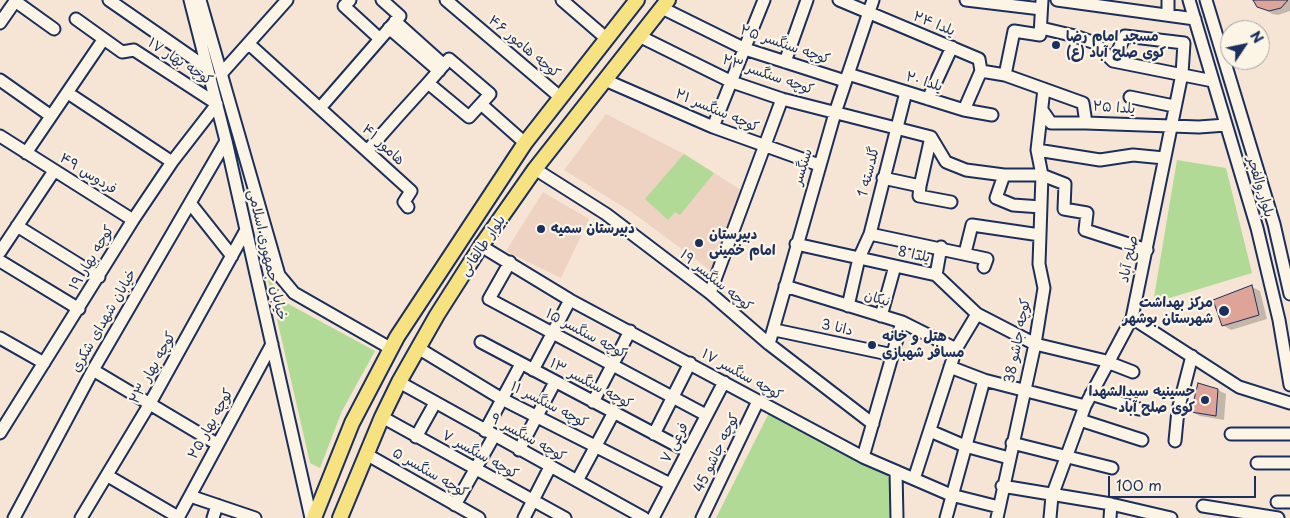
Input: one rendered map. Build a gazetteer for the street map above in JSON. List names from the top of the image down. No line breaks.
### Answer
{"streets":{"main road":["بلوار طالقانی"],"street":["یلدا ۲۴","کوچه سنگسر ۲۵","کوچه هامور ۴۶","کوچه بهار ۱۷","کوچه سنگسر ۲۳","یلدا ۲۰","یلدا ۲۵","کوچه سنگسر ۲۱","هامور ۴۱","سنگسر","گلدسته 1","فردوس ۴۹","بلوار والفجر","خیابان جمهوری اسلامی","یلدا 8","کوچه بهار ۱۹","صلح آباد","کوچه سنگسر ۱۹","نیکان","خیابان شهدای شکری","دانا 3","کوچه سنگسر ۱۵","کوچه جاشو 38","کوچه بهار ۲۳","کوچه سنگسر ۱۷","کوچه سنگسر ۱۳","کوچه سنگسر ۱۱","کوچه بهار ۲۵","کوچه سنگسر ۹","فرعی ۷","کوچه جاشو 45","کوچه سنگسر ۷","کوچه سنگسر ۵"]},"crossings":[["یلدا ۲۴","سنگسر"],["کوچه سنگسر ۲۵","یلدا ۲۰"],["کوچه سنگسر ۲۵","سنگسر"],["کوچه سنگسر ۲۵","بلوار طالقانی"],["کوچه هامور ۴۶","بلوار طالقانی"],["کوچه بهار ۱۷","خیابان جمهوری اسلامی"],["کوچه بهار ۱۷","کوچه بهار ۱۹"],["کوچه سنگسر ۲۳","سنگسر"],["کوچه سنگسر ۲۳","گلدسته 1"],["کوچه سنگسر ۲۳","بلوار طالقانی"],["یلدا ۲۰","سنگسر"],["یلدا ۲۰","گلدسته 1"],["یلدا ۲۵","بلوار والفجر"],["یلدا ۲۵","صلح آباد"],["یلدا ۲۵","کوچه جاشو 38"],["کوچه سنگسر ۲۱","سنگسر"],["کوچه سنگسر ۲۱","بلوار طالقانی"],["سنگسر","یلدا 8"],["سنگسر","کوچه سنگسر ۱۹"],["سنگسر","نیکان"],["سنگسر","دانا 3"],["گلدسته 1","یلدا 8"],["گلدسته 1","نیکان"],["فردوس ۴۹","کوچه بهار ۱۹"],["بلوار طالقانی","خیابان جمهوری اسلامی"],["بلوار طالقانی","کوچه سنگسر ۱۹"],["بلوار طالقانی","کوچه سنگسر ۱۷"],["بلوار طالقانی","کوچه سنگسر ۱۱"],["بلوار طالقانی","کوچه سنگسر ۹"],["بلوار طالقانی","کوچه سنگسر ۷"],["بلوار طالقانی","کوچه سنگسر ۵"],["خیابان جمهوری اسلامی","کوچه بهار ۱۹"],["خیابان جمهوری اسلامی","خیابان شهدای شکری"],["خیابان جمهوری اسلامی","کوچه بهار ۲۳"],["خیابان جمهوری اسلامی","کوچه بهار ۲۵"],["یلدا 8","صلح آباد"],["یلدا 8","کوچه جاشو 38"],["کوچه سنگسر ۱۵","کوچه سنگسر ۱۷"],["کوچه سنگسر ۱۵","فرعی ۷"],["کوچه جاشو 38","کوچه سنگسر ۱۷"],["کوچه سنگسر ۱۷","فرعی ۷"],["کوچه سنگسر ۱۷","کوچه جاشو 45"],["کوچه سنگسر ۱۳","فرعی ۷"],["کوچه سنگسر ۱۱","فرعی ۷"]],"places":["مسجد امام رضا (ع) کوی صلح آباد","دبیرستان سمیه","دبیرستان امام خمینی","مرکز بهداشت شهرستان بوشهر","هتل و خانه مسافر شهبازی","حسینیه سیدالشهدا کوی صلح آباد"],"scale_bar":"100 m","north":"top right"}
